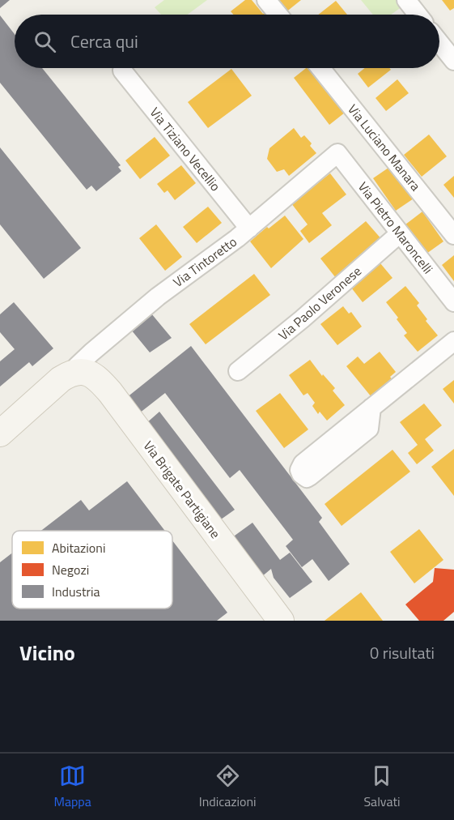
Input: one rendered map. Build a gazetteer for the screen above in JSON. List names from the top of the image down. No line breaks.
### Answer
{"streets":{"street":["Via Luciano Manara","Via Tiziano Vecellio","Via Pietro Maroncelli","Via Tintoretto","Via Paolo Veronese","Via Brigate Partigiane"]},"crossings":[["Via Tiziano Vecellio","Via Tintoretto"],["Via Pietro Maroncelli","Via Tintoretto"],["Via Pietro Maroncelli","Via Paolo Veronese"],["Via Tintoretto","Via Brigate Partigiane"]],"legend":["Abitazioni","Negozi","Industria"],"page":{"search":"Cerca qui","heading":["Vicino","0 risultati"],"nav":["Mappa","Indicazioni","Salvati"]}}
